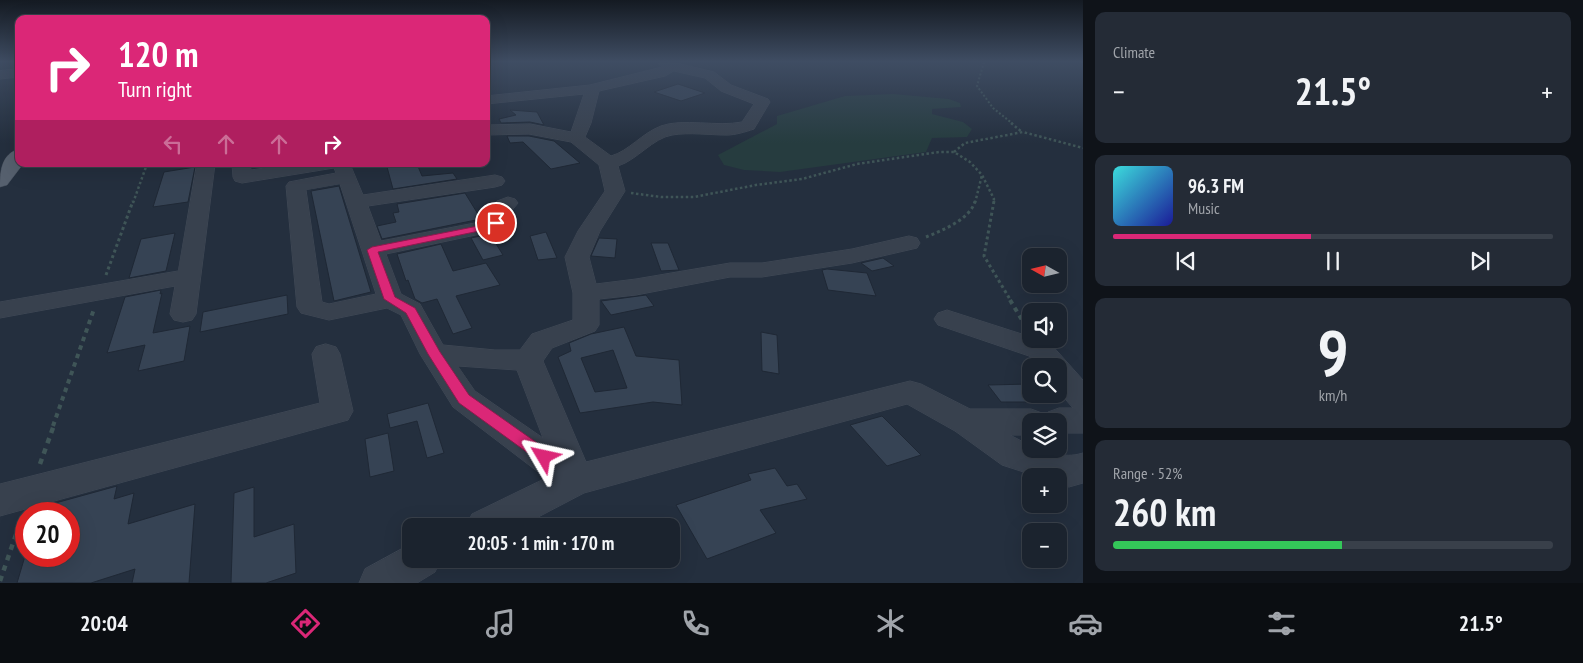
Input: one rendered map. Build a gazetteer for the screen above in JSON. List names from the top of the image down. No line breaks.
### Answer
{"north":"left","page":{"tile":["Climate",["9","km/h"],["Range · 52%","260 km"]],"turn":["120 m","Turn right"],"heat":["−","21.5°","+"],"song":["96.3 FM","Music"],"map_buttons":["+","−"],"limit":"20","trip":"20:05 · 1 min · 170 m","tabs":["20:04","21.5°"]}}
